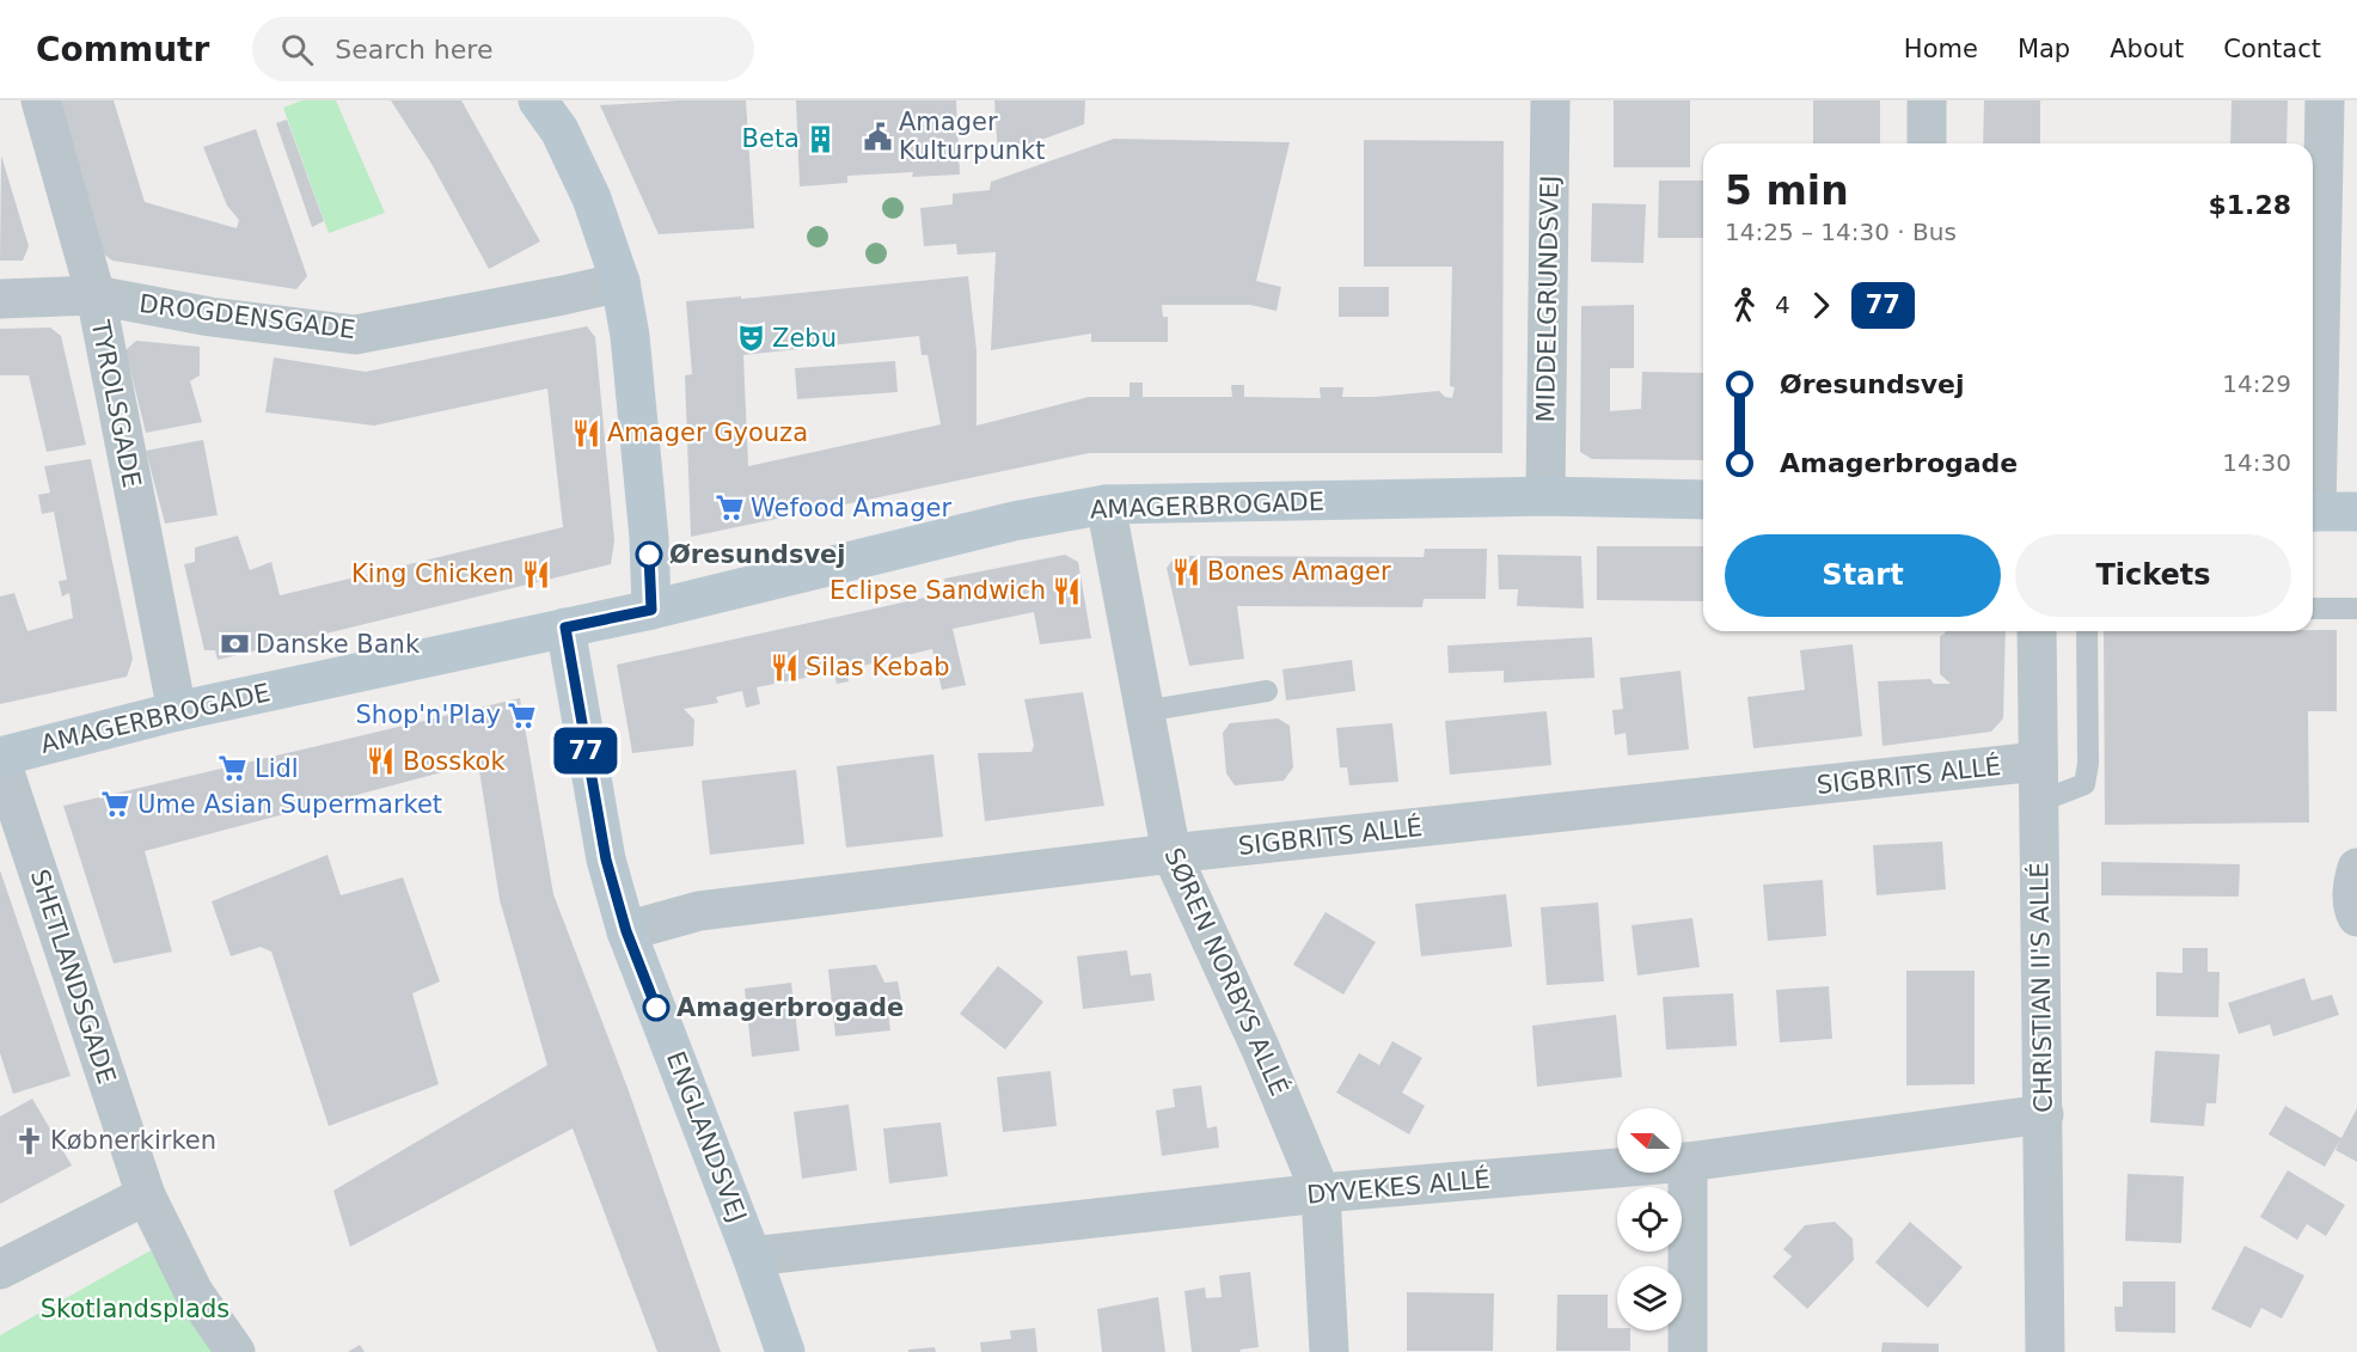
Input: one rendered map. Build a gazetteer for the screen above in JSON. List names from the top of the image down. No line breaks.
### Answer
{"streets":{"street":["MIDDELGRUNDSVEJ","DROGDENSGADE","TYROLSGADE","AMAGERBROGADE","SIGBRITS ALLÉ","SØREN NORBYS ALLÉ","SHETLANDSGADE","CHRISTIAN II'S ALLÉ","ENGLANDSVEJ","DYVEKES ALLÉ"]},"crossings":[["MIDDELGRUNDSVEJ","AMAGERBROGADE"],["DROGDENSGADE","TYROLSGADE"],["TYROLSGADE","AMAGERBROGADE"],["AMAGERBROGADE","SØREN NORBYS ALLÉ"],["AMAGERBROGADE","SHETLANDSGADE"],["AMAGERBROGADE","ENGLANDSVEJ"],["SIGBRITS ALLÉ","SØREN NORBYS ALLÉ"],["SIGBRITS ALLÉ","CHRISTIAN II'S ALLÉ"],["SIGBRITS ALLÉ","ENGLANDSVEJ"],["SØREN NORBYS ALLÉ","DYVEKES ALLÉ"],["CHRISTIAN II'S ALLÉ","DYVEKES ALLÉ"],["ENGLANDSVEJ","DYVEKES ALLÉ"]],"parks":["Skotlandsplads"],"places":{"public building":["Amager Kulturpunkt"],"building":["Beta"],"theatre":["Zebu"],"restaurant":["Amager Gyouza","Bones Amager","King Chicken","Eclipse Sandwich","Silas Kebab","Bosskok"],"supermarket":["Wefood Amager","Shop'n'Play","Lidl","Ume Asian Supermarket"],"other":["Øresundsvej","Amagerbrogade"],"bank":["Danske Bank"],"church":["Købnerkirken"]},"lines":["bus line 77"],"north":"left","page":{"header":"Commutr","search":"Search here","nav":["Home","Map","About","Contact"],"on_map":"77","heading":["5 min","14:25 – 14:30 · Bus","$1.28"],"legs":["4","77"],"list":[{"name":"Øresundsvej","value":"14:29"},{"name":"Amagerbrogade","value":"14:30"}],"buttons":["Start","Tickets"]}}
